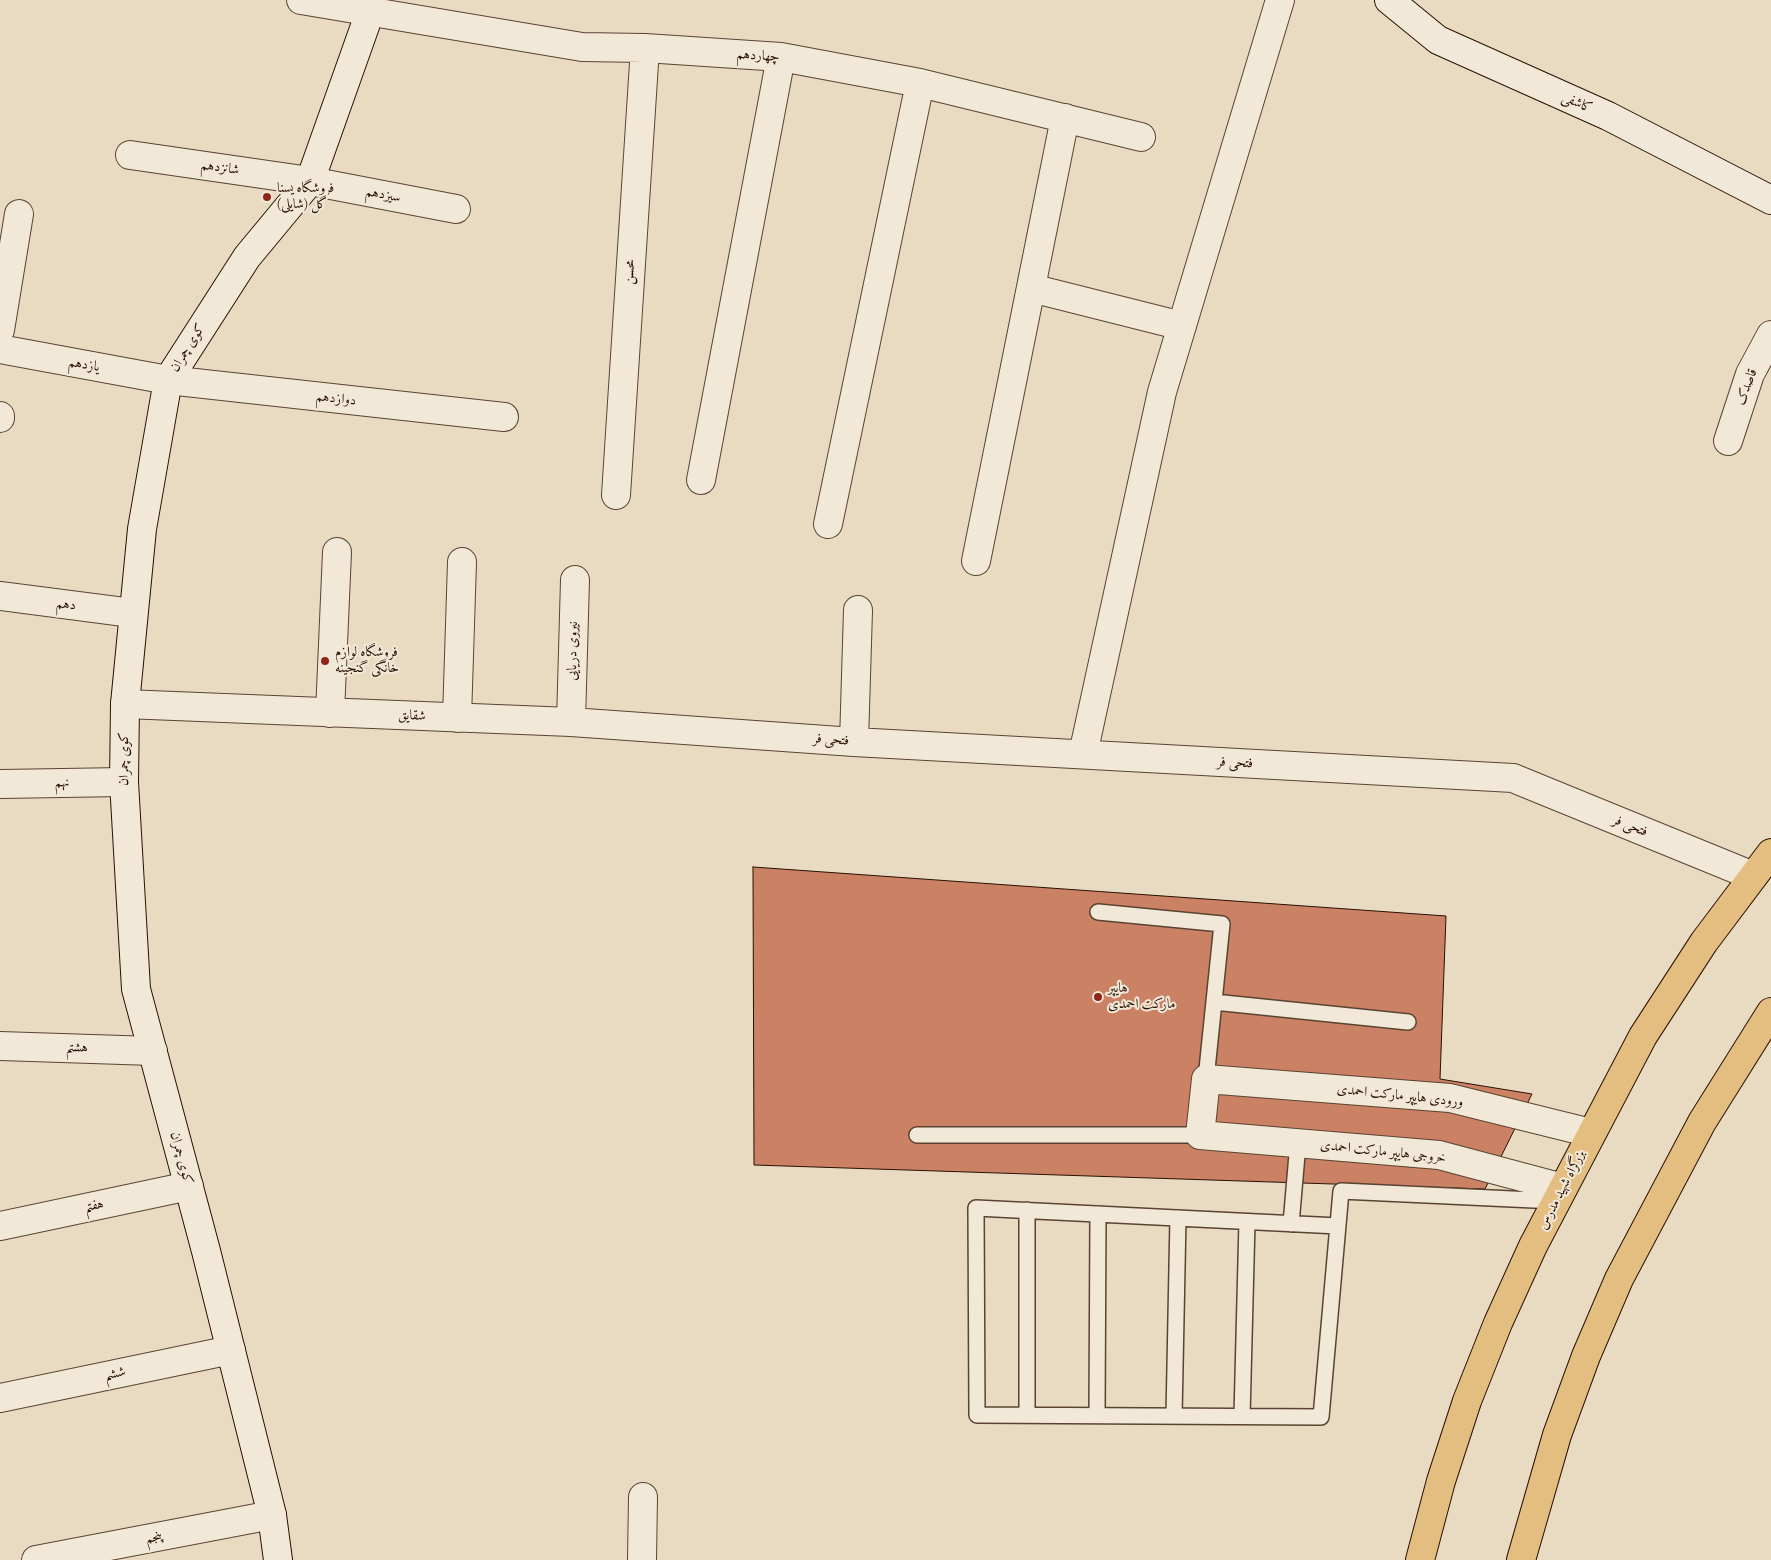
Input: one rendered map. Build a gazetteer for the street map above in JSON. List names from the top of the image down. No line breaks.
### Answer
{"streets":{"highway":["بزرگراه شهید مدرس"],"street":["چهاردهم","کاشفی","شانزدهم","سیزدهم","محسن","کوی چمران","یازدهم","قاصدک","دوازدهم","دهم","نیروی دریایی","شقایق","فتحی فر","نهم","هشتم","ورودی هایپر مارکت احمدی","خروجی هایپر مارکت احمدی","هفتم","ششم","پنجم"]},"crossings":[["چهاردهم","محسن"],["چهاردهم","کوی چمران"],["شانزدهم","سیزدهم"],["شانزدهم","کوی چمران"],["سیزدهم","کوی چمران"],["کوی چمران","یازدهم"],["کوی چمران","دوازدهم"],["کوی چمران","دهم"],["کوی چمران","شقایق"],["کوی چمران","نهم"],["کوی چمران","هشتم"],["کوی چمران","هفتم"],["کوی چمران","ششم"],["کوی چمران","پنجم"],["یازدهم","دوازدهم"],["نیروی دریایی","شقایق"],["شقایق","فتحی فر"],["فتحی فر","بزرگراه شهید مدرس"],["ورودی هایپر مارکت احمدی","بزرگراه شهید مدرس"],["خروجی هایپر مارکت احمدی","بزرگراه شهید مدرس"]],"places":["فروشگاه یسنا گل (شایلی)","فروشگاه لوازم خانگی گنجینه","هایپر مارکت احمدی"]}
